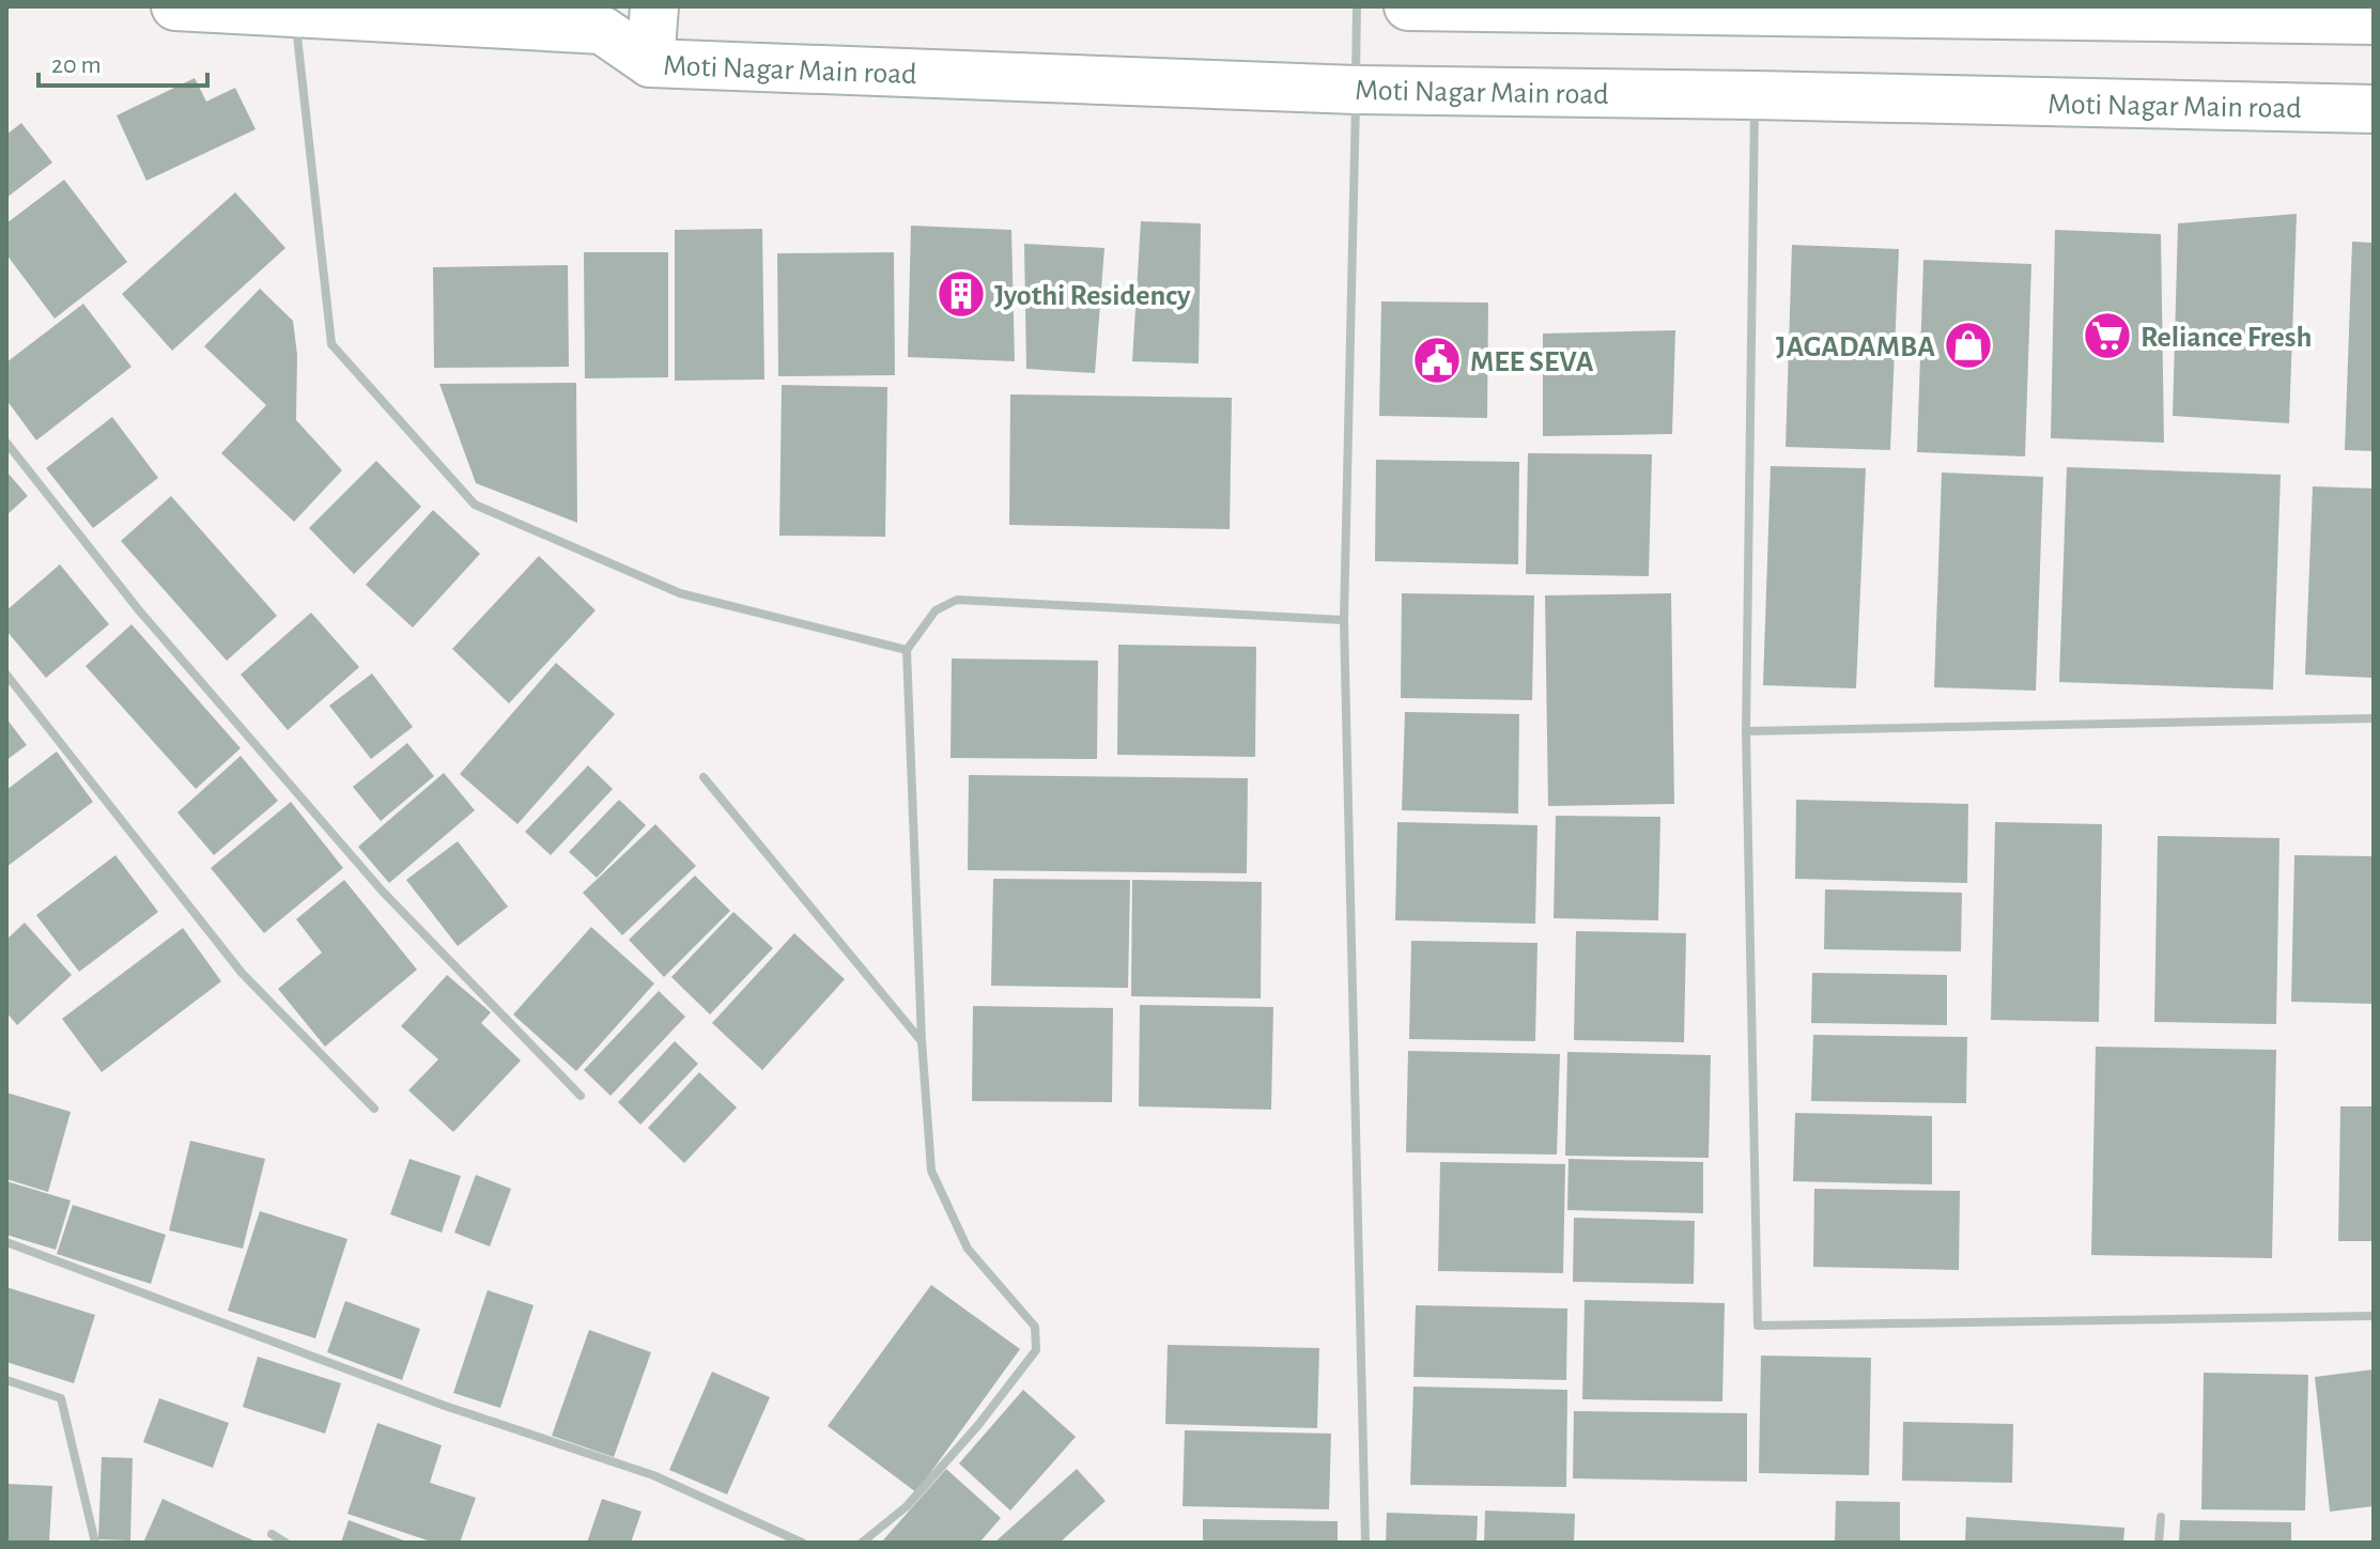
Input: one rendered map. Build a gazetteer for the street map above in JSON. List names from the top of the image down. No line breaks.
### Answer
{"streets":{"street":["Moti Nagar Main road"]},"places":{"building":["Jyothi Residency"],"supermarket":["Reliance Fresh"],"shop":["JAGADAMBA"],"public building":["MEE SEVA"]},"scale_bar":"20 m"}
